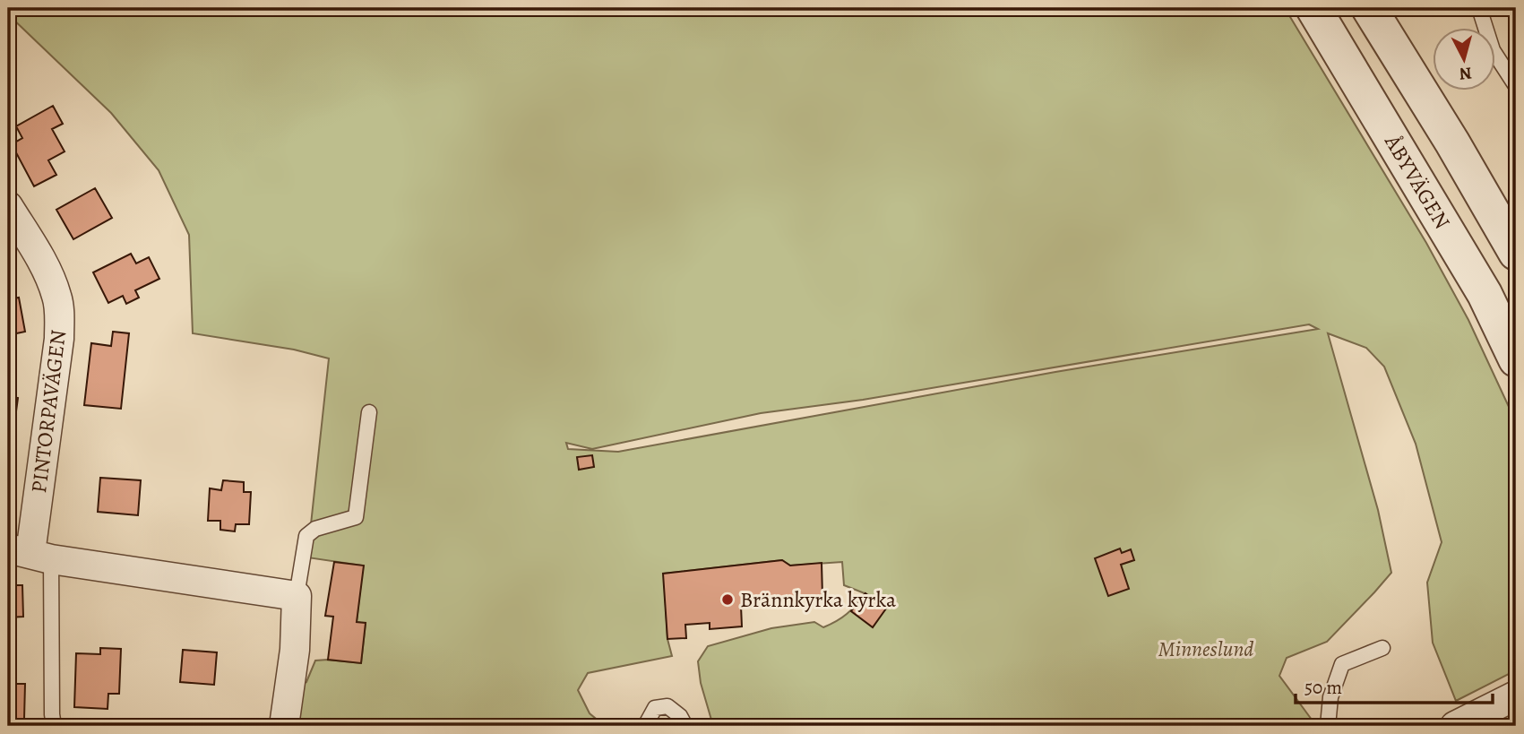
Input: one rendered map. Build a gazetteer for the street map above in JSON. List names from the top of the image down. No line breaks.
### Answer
{"streets":{"street":["ÅBYVÄGEN","PINTORPAVÄGEN"]},"parks":["Minneslund"],"places":["Brännkyrka kyrka"],"scale_bar":"50 m","north":"bottom"}
